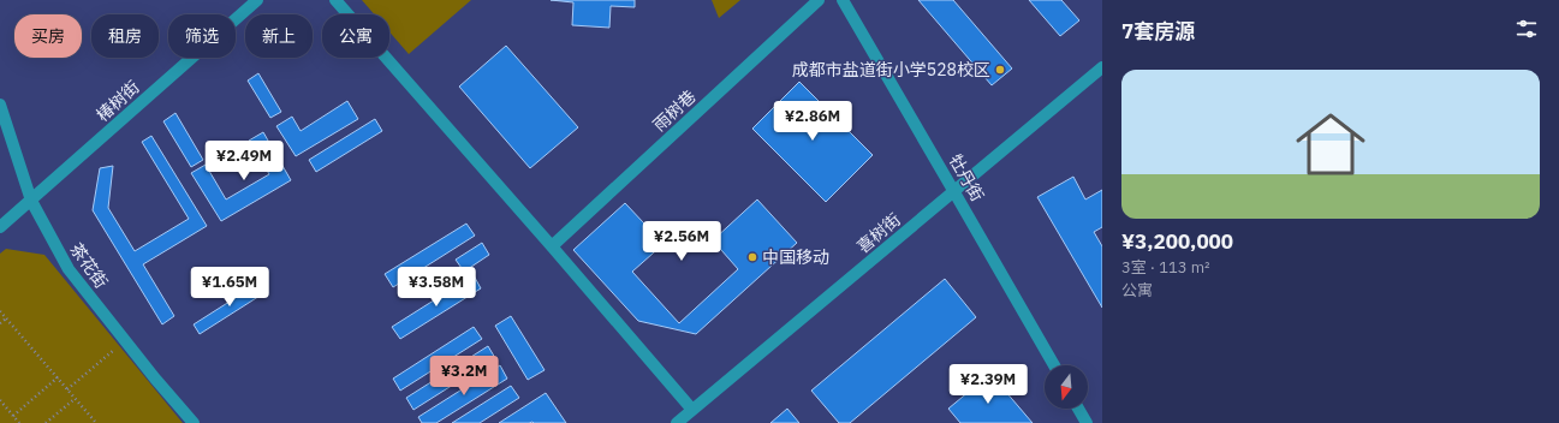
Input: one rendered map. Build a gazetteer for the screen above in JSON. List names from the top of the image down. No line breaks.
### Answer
{"streets":{"street":["椿树街","雨树巷","牡丹街","喜树街","茶花街"]},"crossings":[["椿树街","茶花街"],["牡丹街","喜树街"]],"places":["成都市盐道街小学528校区","中国移动"],"north":"bottom","page":{"heading":"7套房源","chip":["买房","租房","筛选","新上","公寓"],"list":[{"name":"¥3,200,000","note":"3室 · 113 m² · 公寓"}],"price":["¥2.86M","¥2.49M","¥2.56M","¥1.65M","¥3.58M","¥3.2M","¥2.39M"]}}
